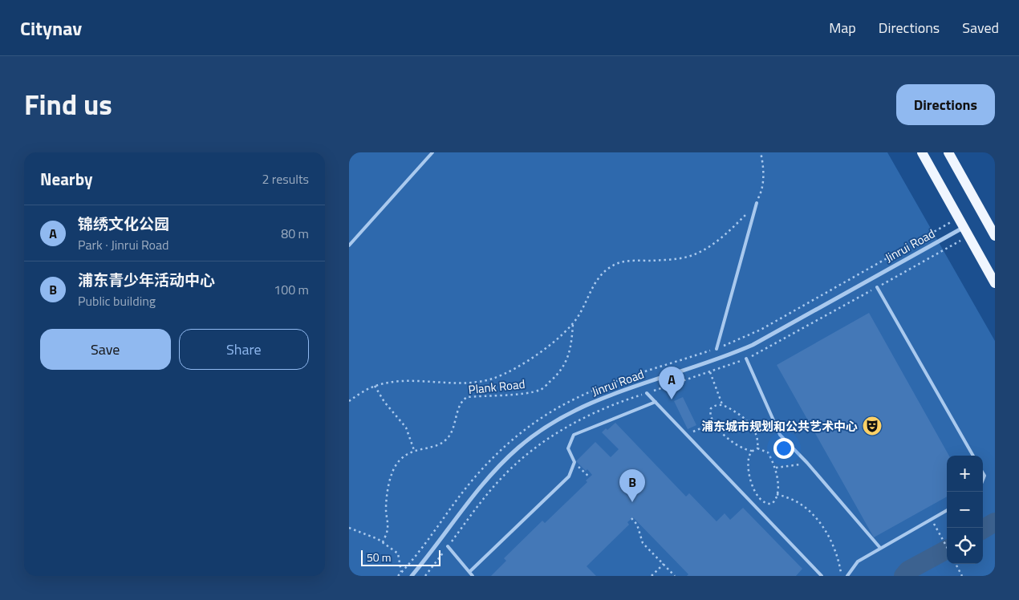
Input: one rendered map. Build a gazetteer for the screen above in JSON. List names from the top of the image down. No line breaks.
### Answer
{"streets":{"street":["Jinrui Road"],"path":["Plank Road"]},"places":{"theatre":["浦东城市规划和公共艺术中心"]},"scale_bar":"50 m","page":{"header":"Citynav","nav":["Map","Directions","Saved"],"title":"Find us","buttons":["Directions",["Save","Share"]],"heading":["Nearby","2 results"],"list":[{"mark":"A","name":"锦绣文化公园","note":"Park · Jinrui Road","value":"80 m"},{"mark":"B","name":"浦东青少年活动中心","note":"Public building","value":"100 m"}],"pins":["A","B"],"map_buttons":["+","−"],"scale":"50 m"}}
